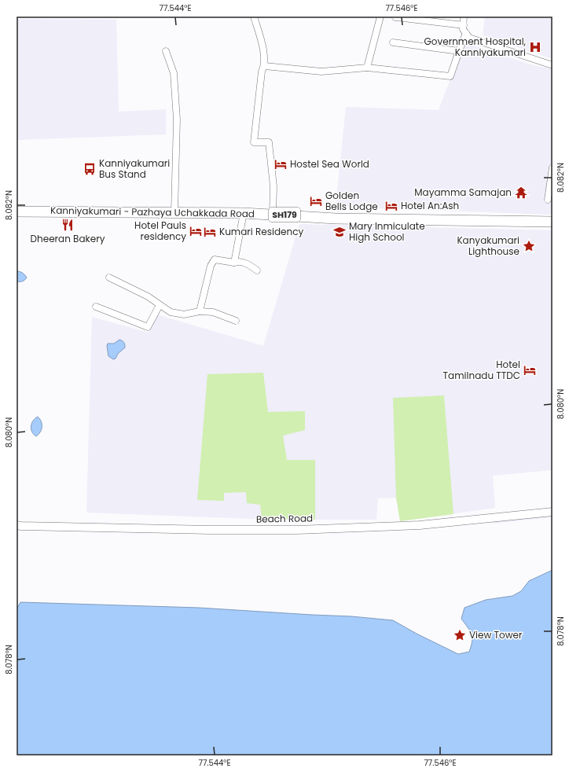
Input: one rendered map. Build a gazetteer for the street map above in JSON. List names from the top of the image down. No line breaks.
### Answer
{"streets":{"main road":["Kanniyakumari - Pazhaya Uchakkada Road","SH179"],"street":["Beach Road"]},"places":{"hospital":["Government Hospital, Kanniyakumari"],"hotel":["Hostel Sea World","Golden Bells Lodge","Hotel An:Ash","Hotel Pauls residency","Kumari Residency","Hotel Tamilnadu TTDC"],"bus stop":["Kanniyakumari Bus Stand"],"temple":["Mayamma Samajan"],"restaurant":["Dheeran Bakery"],"school or university":["Mary Inmiculate High School"],"place":["Kanyakumari Lighthouse","View Tower"]},"coordinates":["77.544°E","77.546°E","8.082°N","8.080°N","8.078°N"]}
